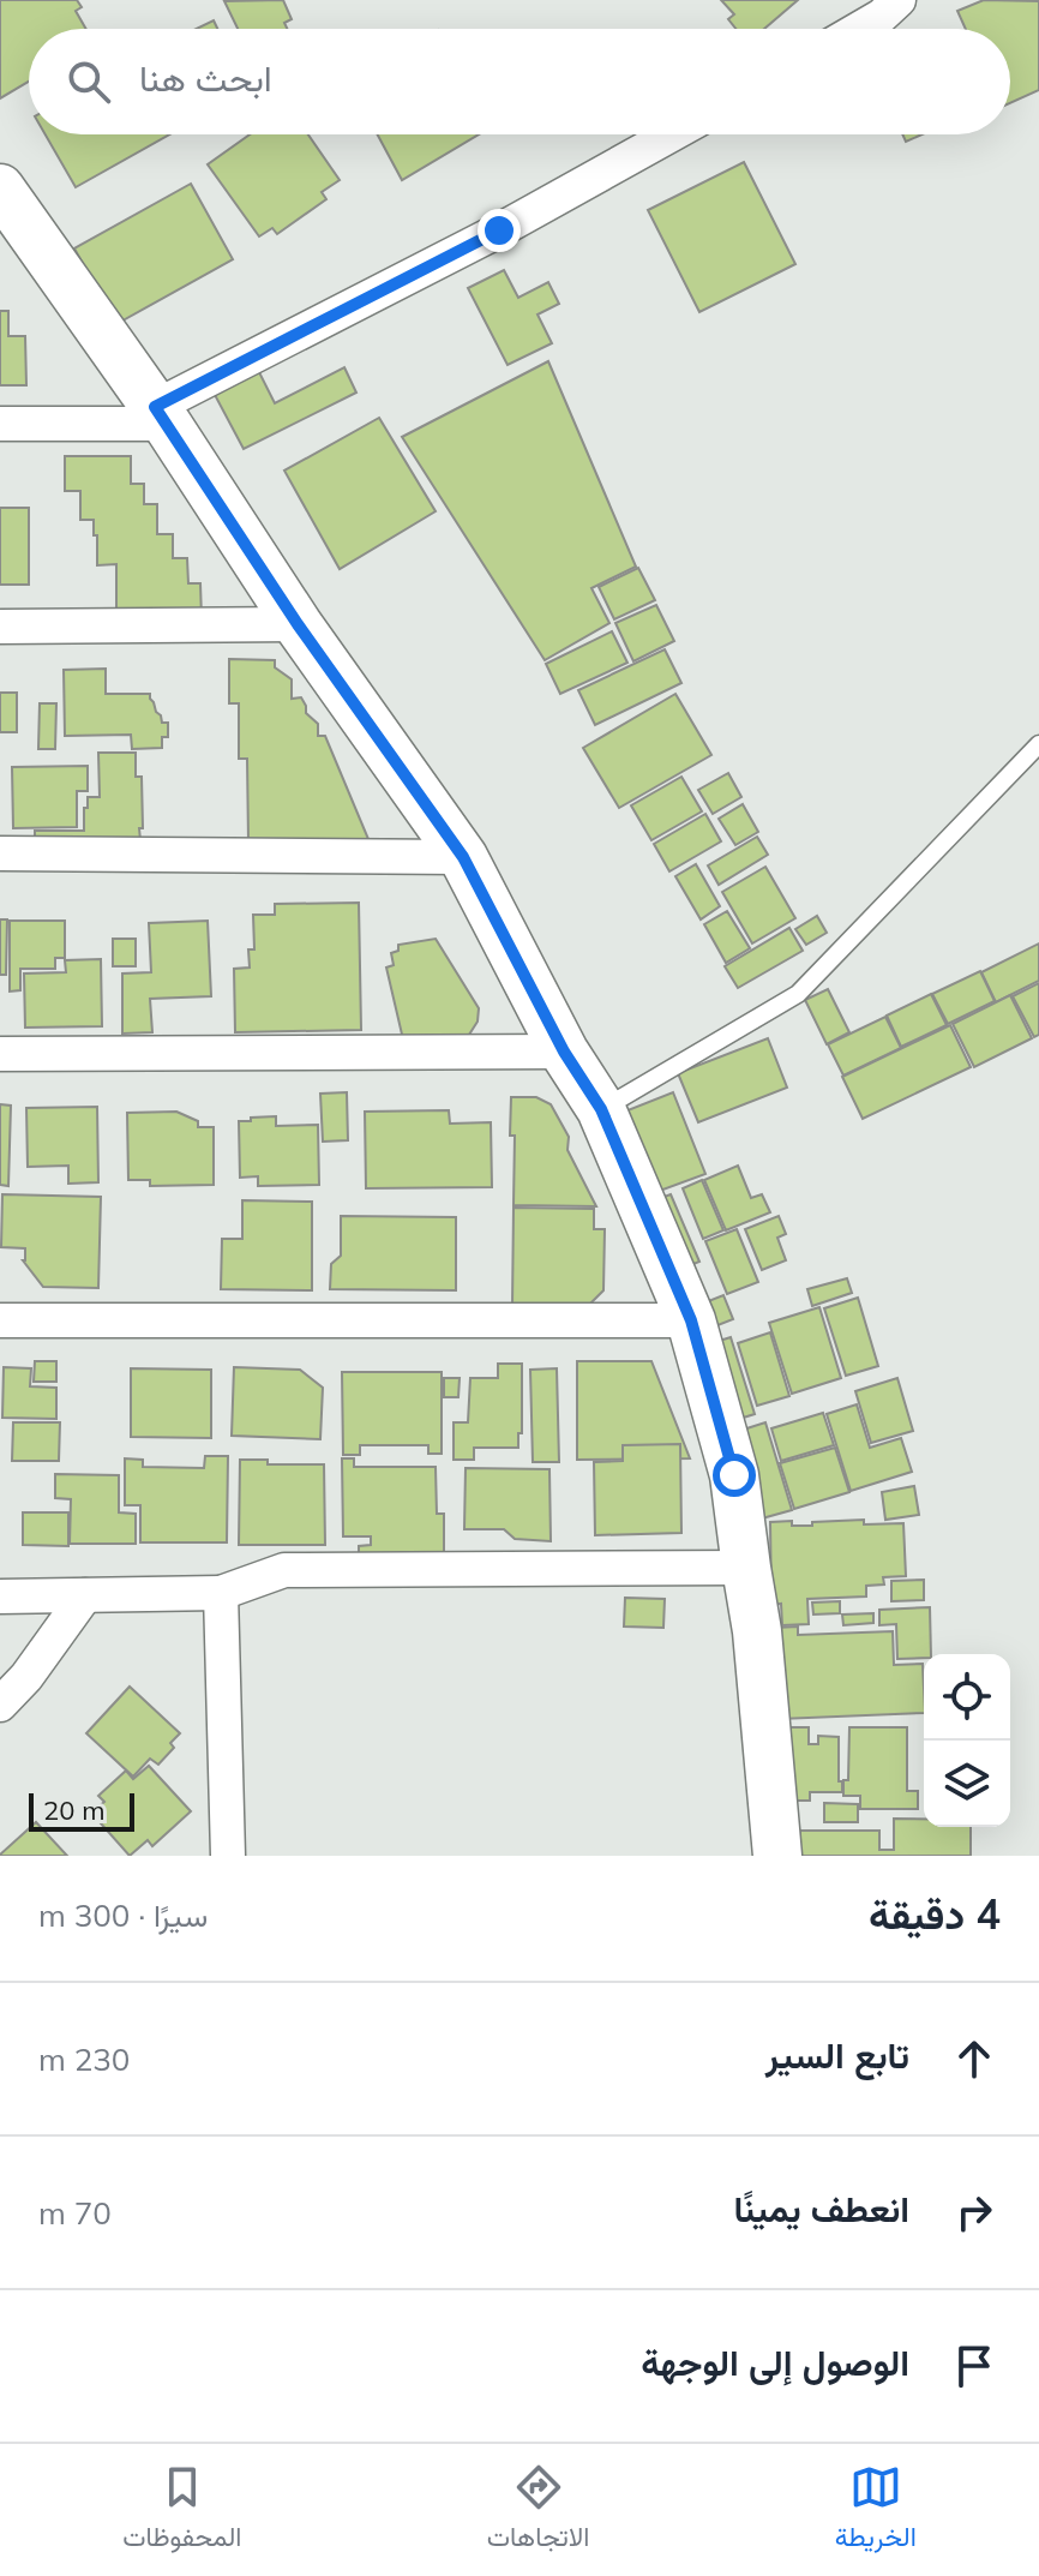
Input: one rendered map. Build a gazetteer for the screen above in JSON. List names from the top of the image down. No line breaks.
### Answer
{"scale_bar":"20 m","page":{"search":"ابحث هنا","scale":"20 m","heading":["4 دقيقة","سيرًا · 300 m"],"list":[["تابع السير","230 m"],["انعطف يمينًا","70 m"],"الوصول إلى الوجهة"],"nav":["الخريطة","الاتجاهات","المحفوظات"]}}
